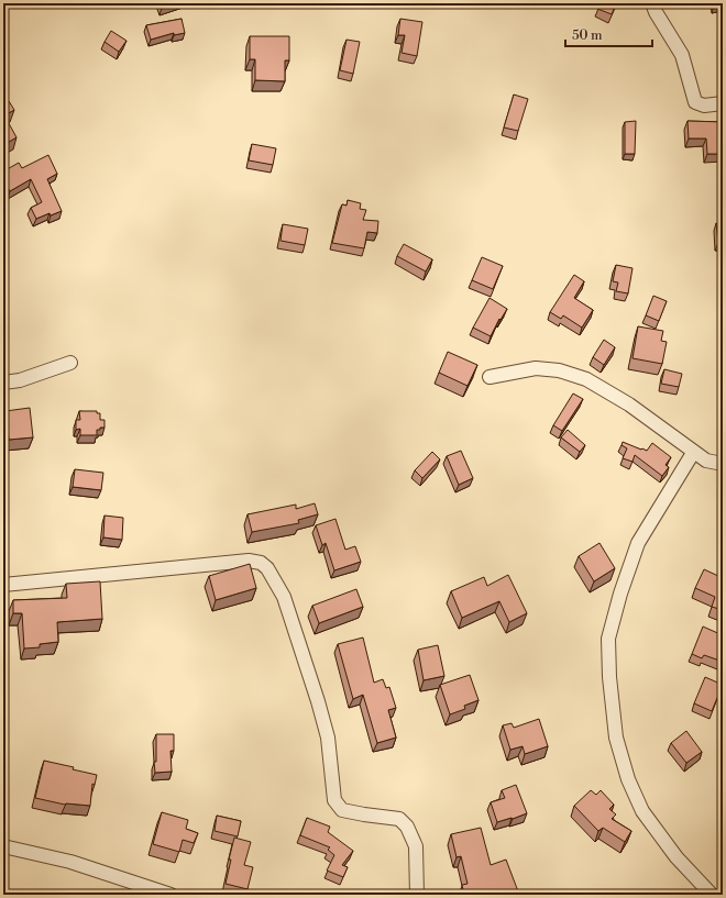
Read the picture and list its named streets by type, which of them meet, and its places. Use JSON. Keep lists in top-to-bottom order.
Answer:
{
  "scale_bar": "50 m"
}
